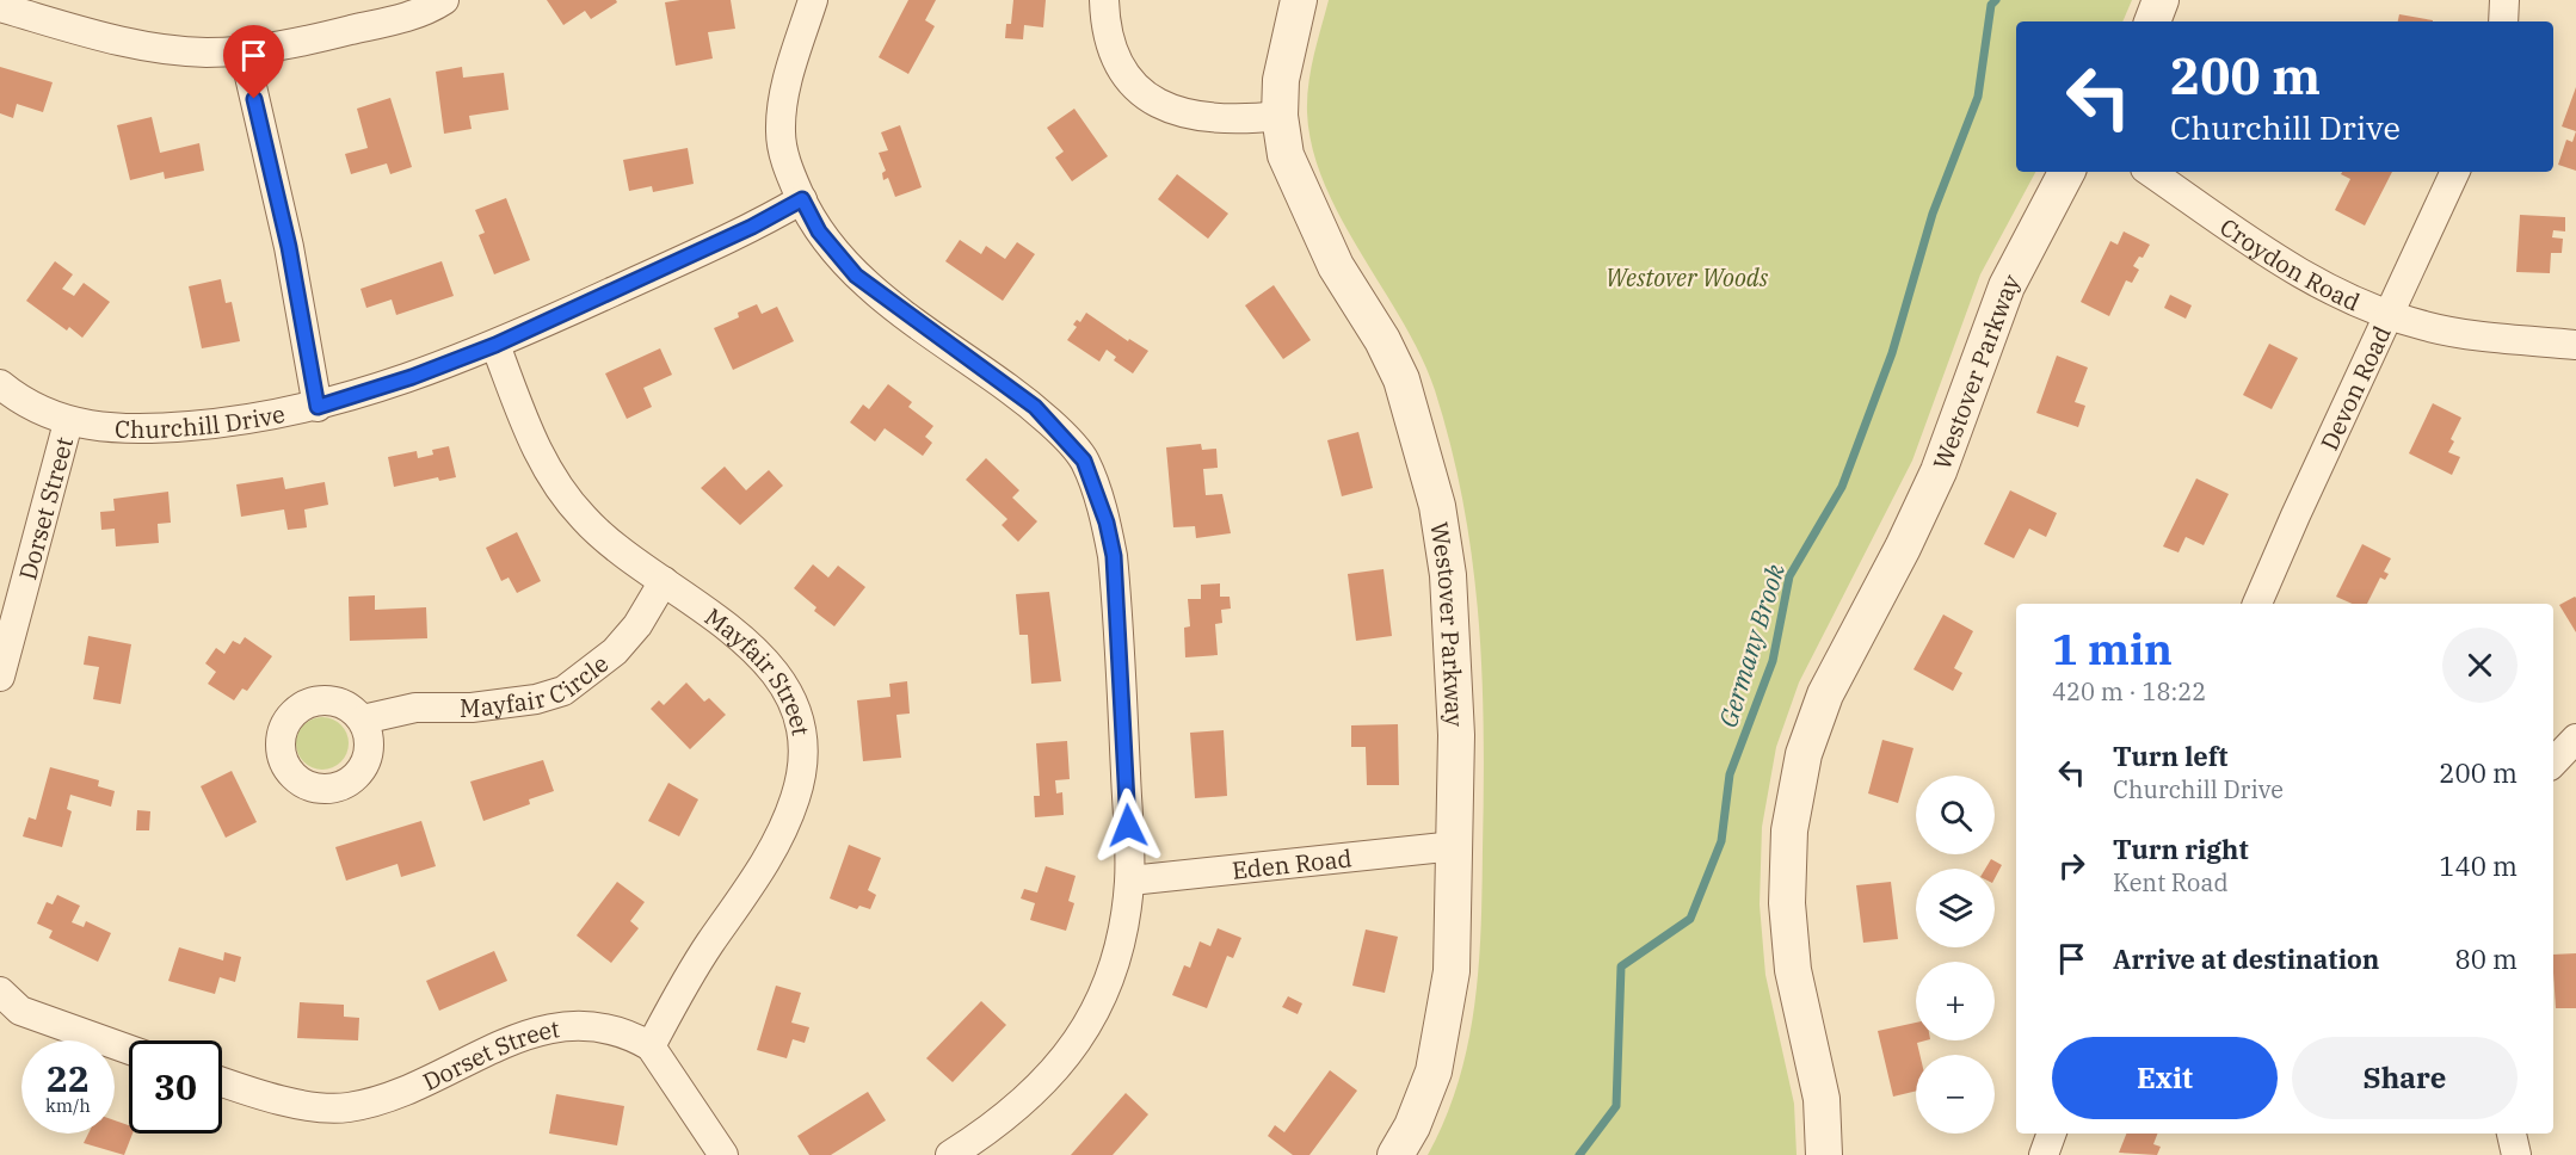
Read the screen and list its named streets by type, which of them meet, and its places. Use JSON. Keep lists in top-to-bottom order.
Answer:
{
  "streets": {
    "street": [
      "Croydon Road",
      "Westover Parkway",
      "Devon Road",
      "Churchill Drive",
      "Dorset Street",
      "Mayfair Street",
      "Mayfair Circle",
      "Eden Road"
    ]
  },
  "crossings": [
    ["Croydon Road", "Devon Road"],
    ["Westover Parkway", "Eden Road"],
    ["Churchill Drive", "Dorset Street"],
    ["Churchill Drive", "Mayfair Street"],
    ["Dorset Street", "Mayfair Street"],
    ["Mayfair Street", "Mayfair Circle"]
  ],
  "water": ["Germany Brook"],
  "parks": ["Westover Woods"],
  "page": {
    "turn": ["200 m", "Churchill Drive"],
    "heading": ["1 min", "420 m · 18:22"],
    "list": [
      {
        "name": "Turn left",
        "note": "Churchill Drive",
        "value": "200 m"
      },
      {
        "name": "Turn right",
        "note": "Kent Road",
        "value": "140 m"
      },
      {
        "name": "Arrive at destination",
        "value": "80 m"
      }
    ],
    "map_buttons": ["+", "−"],
    "buttons": ["Exit", "Share"],
    "speed": "22 km/h",
    "limit": "30"
  }
}
